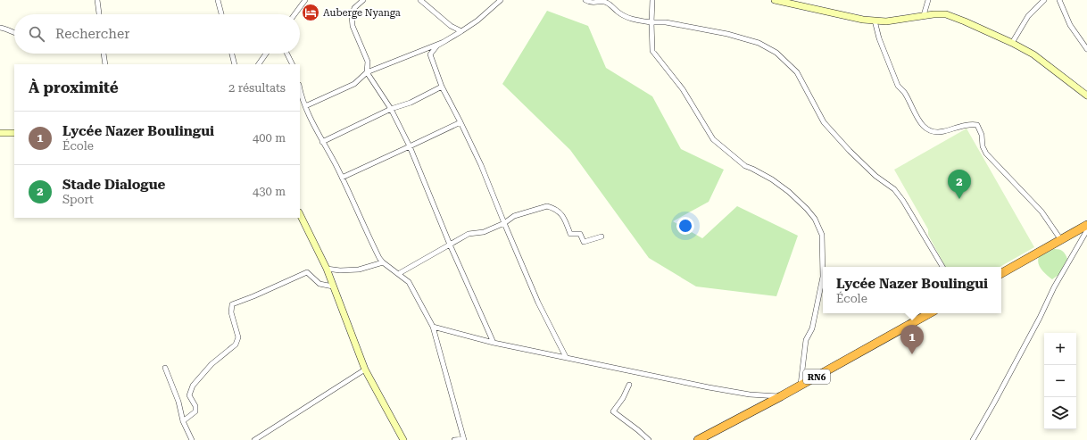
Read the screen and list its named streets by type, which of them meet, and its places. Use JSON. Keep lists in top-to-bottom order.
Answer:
{
  "streets": {
    "highway": ["RN6"]
  },
  "places": {
    "hotel": ["Auberge Nyanga"]
  },
  "page": {
    "search": "Rechercher",
    "heading": ["À proximité", "2 résultats"],
    "list": [
      {
        "mark": "1",
        "name": "Lycée Nazer Boulingui",
        "note": "École",
        "value": "400 m"
      },
      {
        "mark": "2",
        "name": "Stade Dialogue",
        "note": "Sport",
        "value": "430 m"
      }
    ],
    "pins": ["2", "1"],
    "popup": ["Lycée Nazer Boulingui", "École"],
    "map_buttons": ["+", "−"]
  }
}
